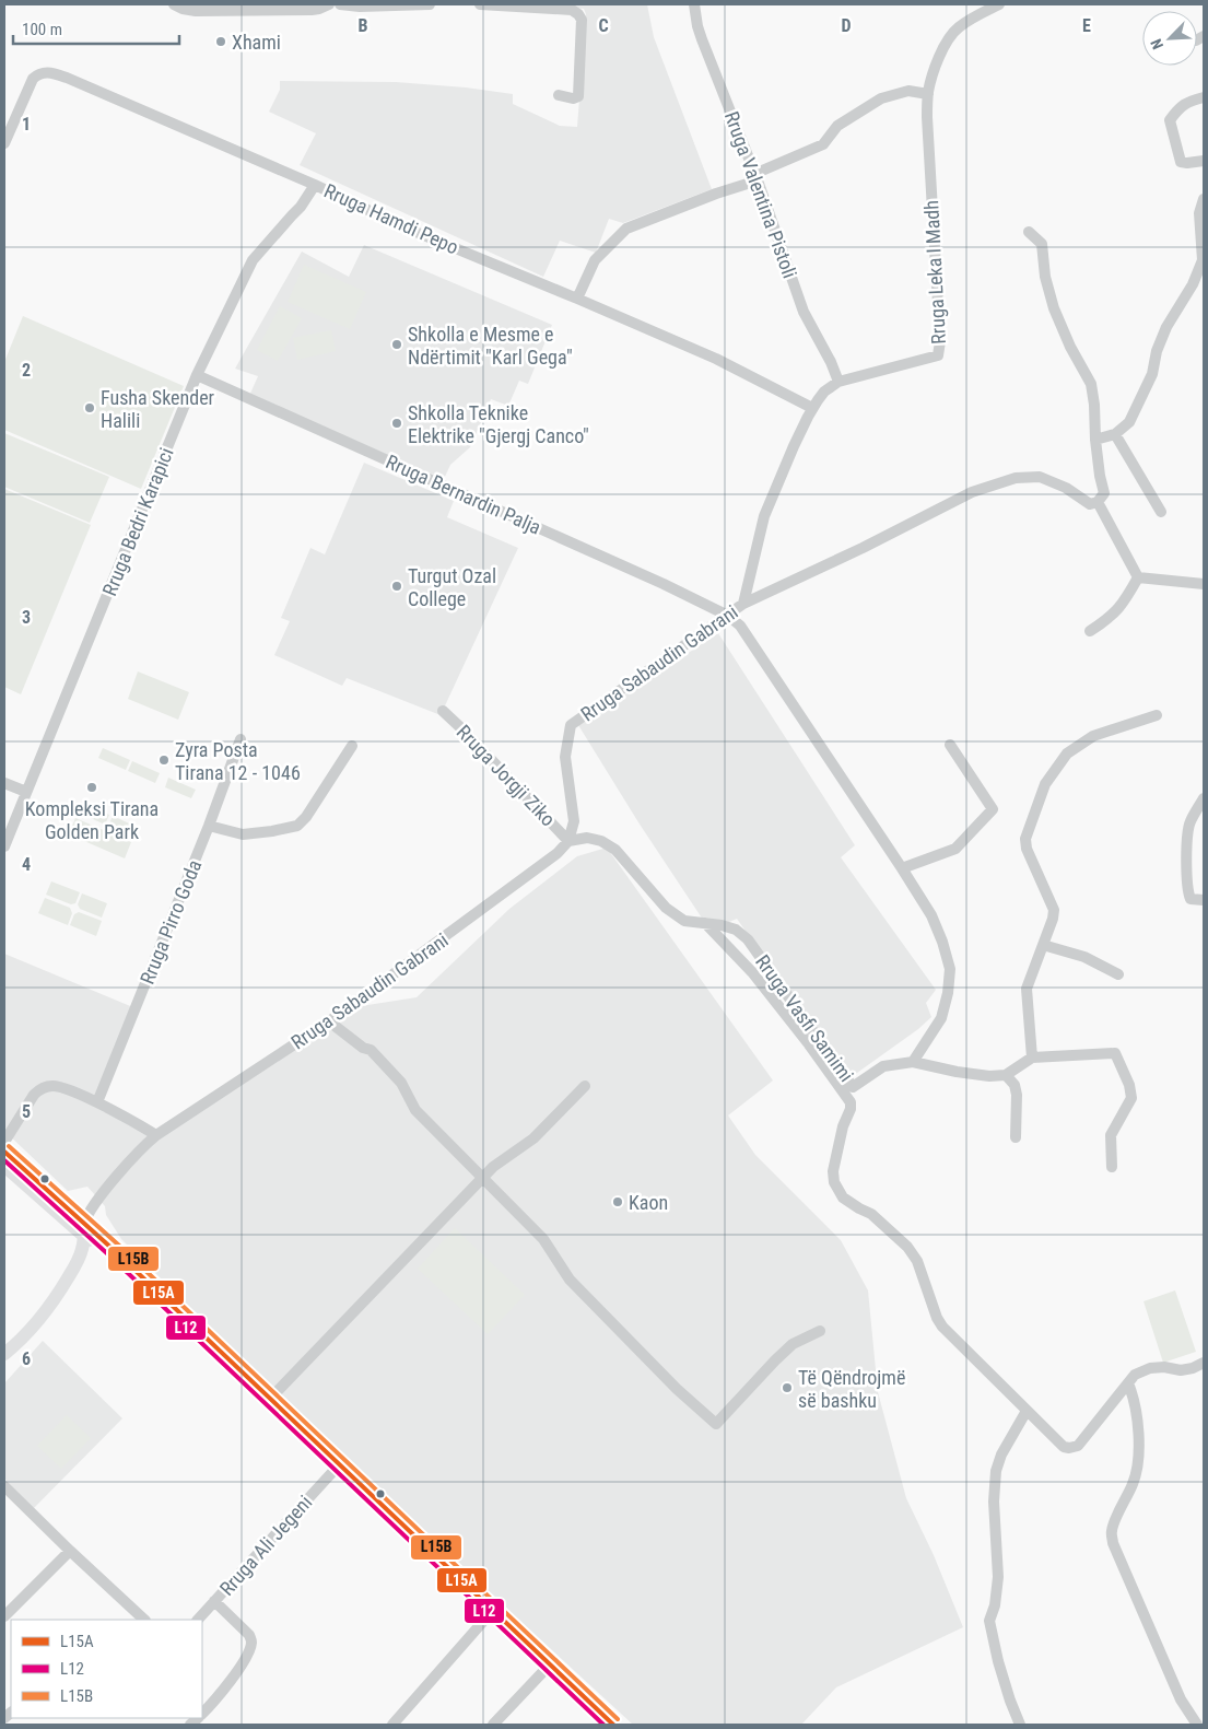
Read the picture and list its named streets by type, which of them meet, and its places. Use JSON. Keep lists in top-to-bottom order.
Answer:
{
  "streets": {
    "street": [
      "Rruga Valentina Pistoli",
      "Rruga Hamdi Pepo",
      "Rruga Leka I Madh",
      "Rruga Bernardin Palja",
      "Rruga Bedri Karapici",
      "Rruga Sabaudin Gabrani",
      "Rruga Jorgji Ziko",
      "Rruga Pirro Goda",
      "Rruga Vasfi Samimi",
      "Rruga Ali Jegeni"
    ]
  },
  "crossings": [
    ["Rruga Valentina Pistoli", "Rruga Leka I Madh"],
    ["Rruga Hamdi Pepo", "Rruga Leka I Madh"],
    ["Rruga Hamdi Pepo", "Rruga Bedri Karapici"],
    ["Rruga Leka I Madh", "Rruga Sabaudin Gabrani"],
    ["Rruga Bernardin Palja", "Rruga Bedri Karapici"],
    ["Rruga Bernardin Palja", "Rruga Sabaudin Gabrani"],
    ["Rruga Sabaudin Gabrani", "Rruga Jorgji Ziko"],
    ["Rruga Sabaudin Gabrani", "Rruga Vasfi Samimi"],
    ["Rruga Jorgji Ziko", "Rruga Vasfi Samimi"]
  ],
  "places": [
    "Xhami",
    "Shkolla e Mesme e Ndërtimit \"Karl Gega\"",
    "Fusha Skender Halili",
    "Shkolla Teknike Elektrike \"Gjergj Canco\"",
    "Turgut Ozal College",
    "Zyra Posta Tirana 12 - 1046",
    "Kompleksi Tirana Golden Park",
    "Kaon",
    "Të Qëndrojmë së bashku"
  ],
  "lines": ["transit line L15B", "transit line L15A", "transit line L12"],
  "legend": ["L15A", "L12", "L15B"],
  "scale_bar": "100 m",
  "north": "bottom left",
  "grid": {
    "columns": [
      "B",
      "C",
      "D",
      "E"
    ],
    "rows": [
      "1",
      "2",
      "3",
      "4",
      "5",
      "6"
    ]
  }
}
